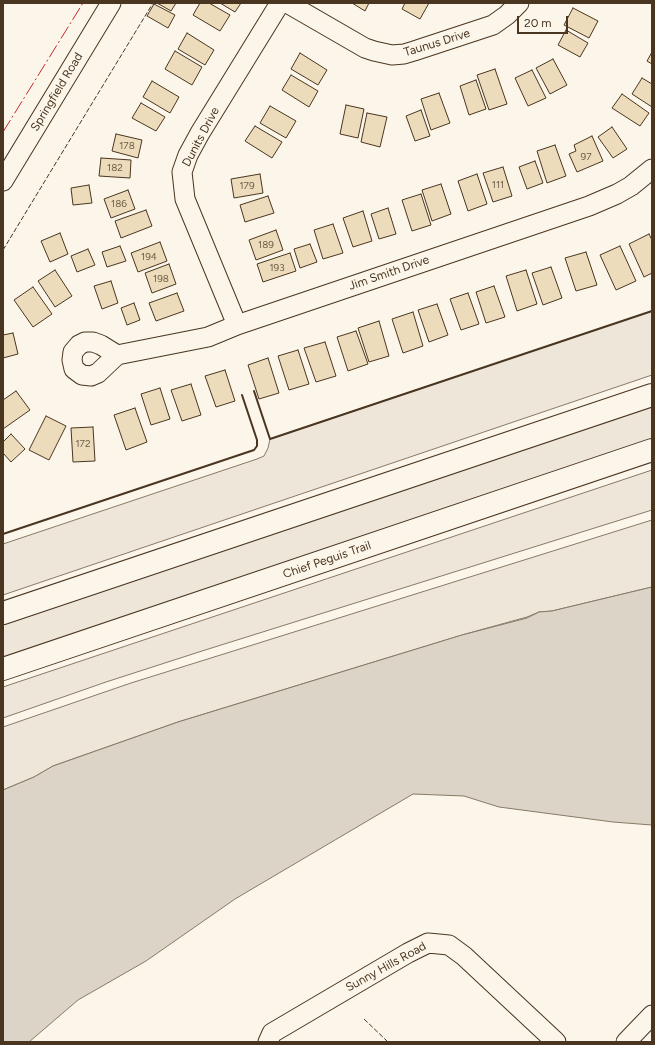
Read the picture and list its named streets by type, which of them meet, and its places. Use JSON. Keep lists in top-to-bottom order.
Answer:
{
  "streets": {
    "main road": ["Chief Peguis Trail"],
    "street": [
      "Taunus Drive",
      "Springfield Road",
      "Dunits Drive",
      "Jim Smith Drive",
      "Sunny Hills Road"
    ]
  },
  "crossings": [
    ["Dunits Drive", "Jim Smith Drive"]
  ],
  "house_numbers": [
    "178",
    "97",
    "182",
    "111",
    "179",
    "186",
    "189",
    "194",
    "193",
    "198",
    "172"
  ],
  "scale_bar": "20 m"
}
